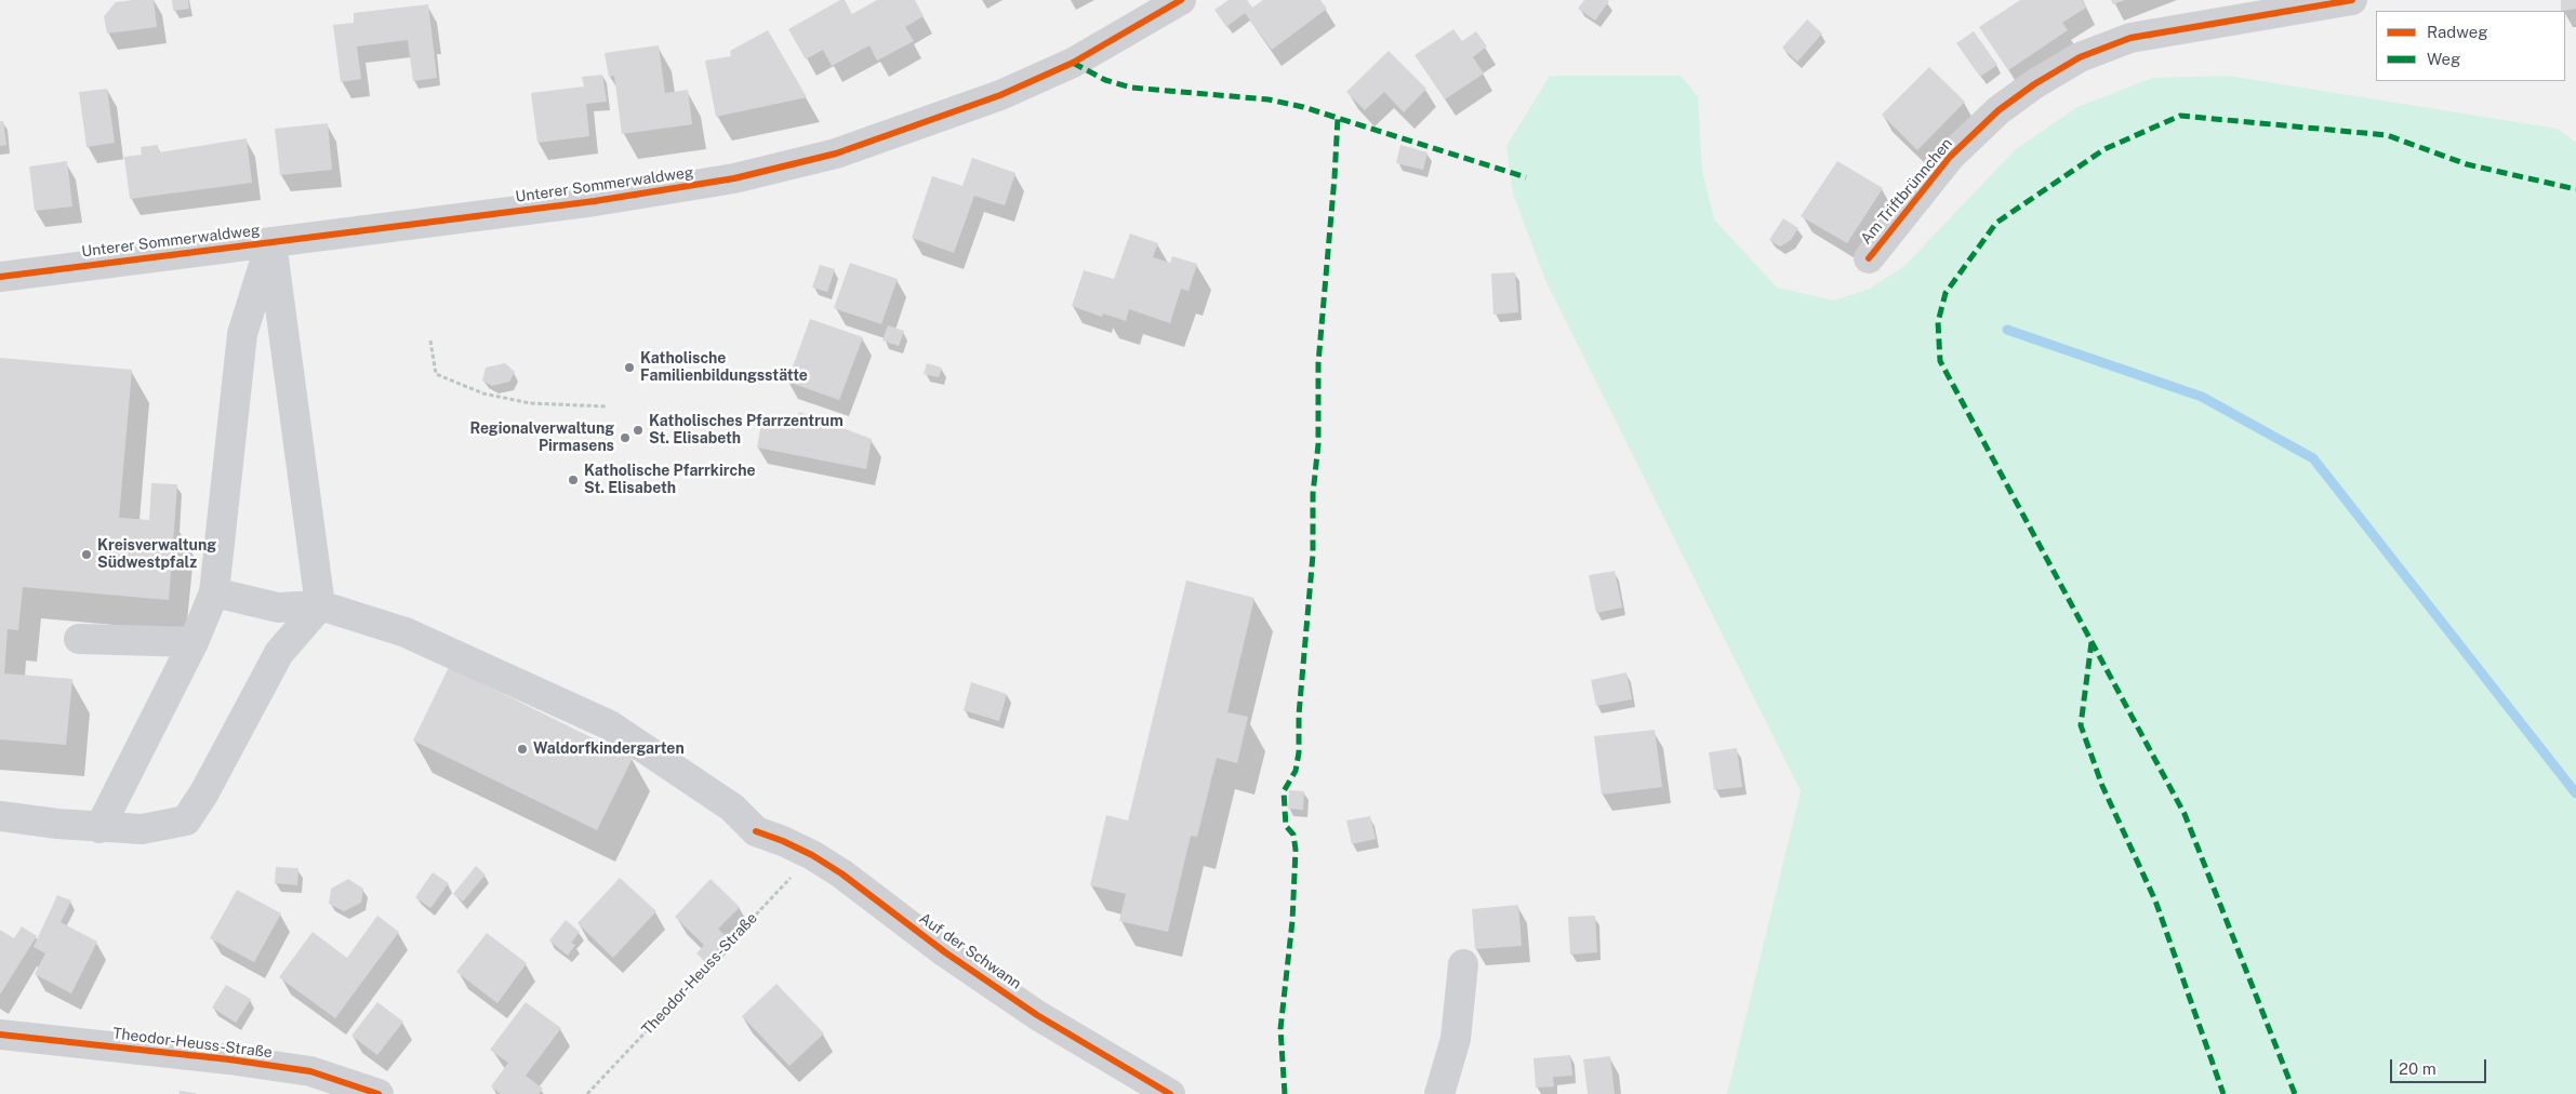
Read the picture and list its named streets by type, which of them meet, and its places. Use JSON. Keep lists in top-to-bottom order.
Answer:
{
  "streets": {
    "street": [
      "Unterer Sommerwaldweg",
      "Am Triftbrünnchen",
      "Auf der Schwann",
      "Theodor-Heuss-Straße"
    ]
  },
  "crossings": [
    ["Auf der Schwann", "Theodor-Heuss-Straße"]
  ],
  "places": [
    "Katholische Familienbildungsstätte",
    "Katholisches Pfarrzentrum St. Elisabeth",
    "Regionalverwaltung Pirmasens",
    "Katholische Pfarrkirche St. Elisabeth",
    "Kreisverwaltung Südwestpfalz",
    "Waldorfkindergarten"
  ],
  "legend": ["Radweg", "Weg"],
  "scale_bar": "20 m"
}
